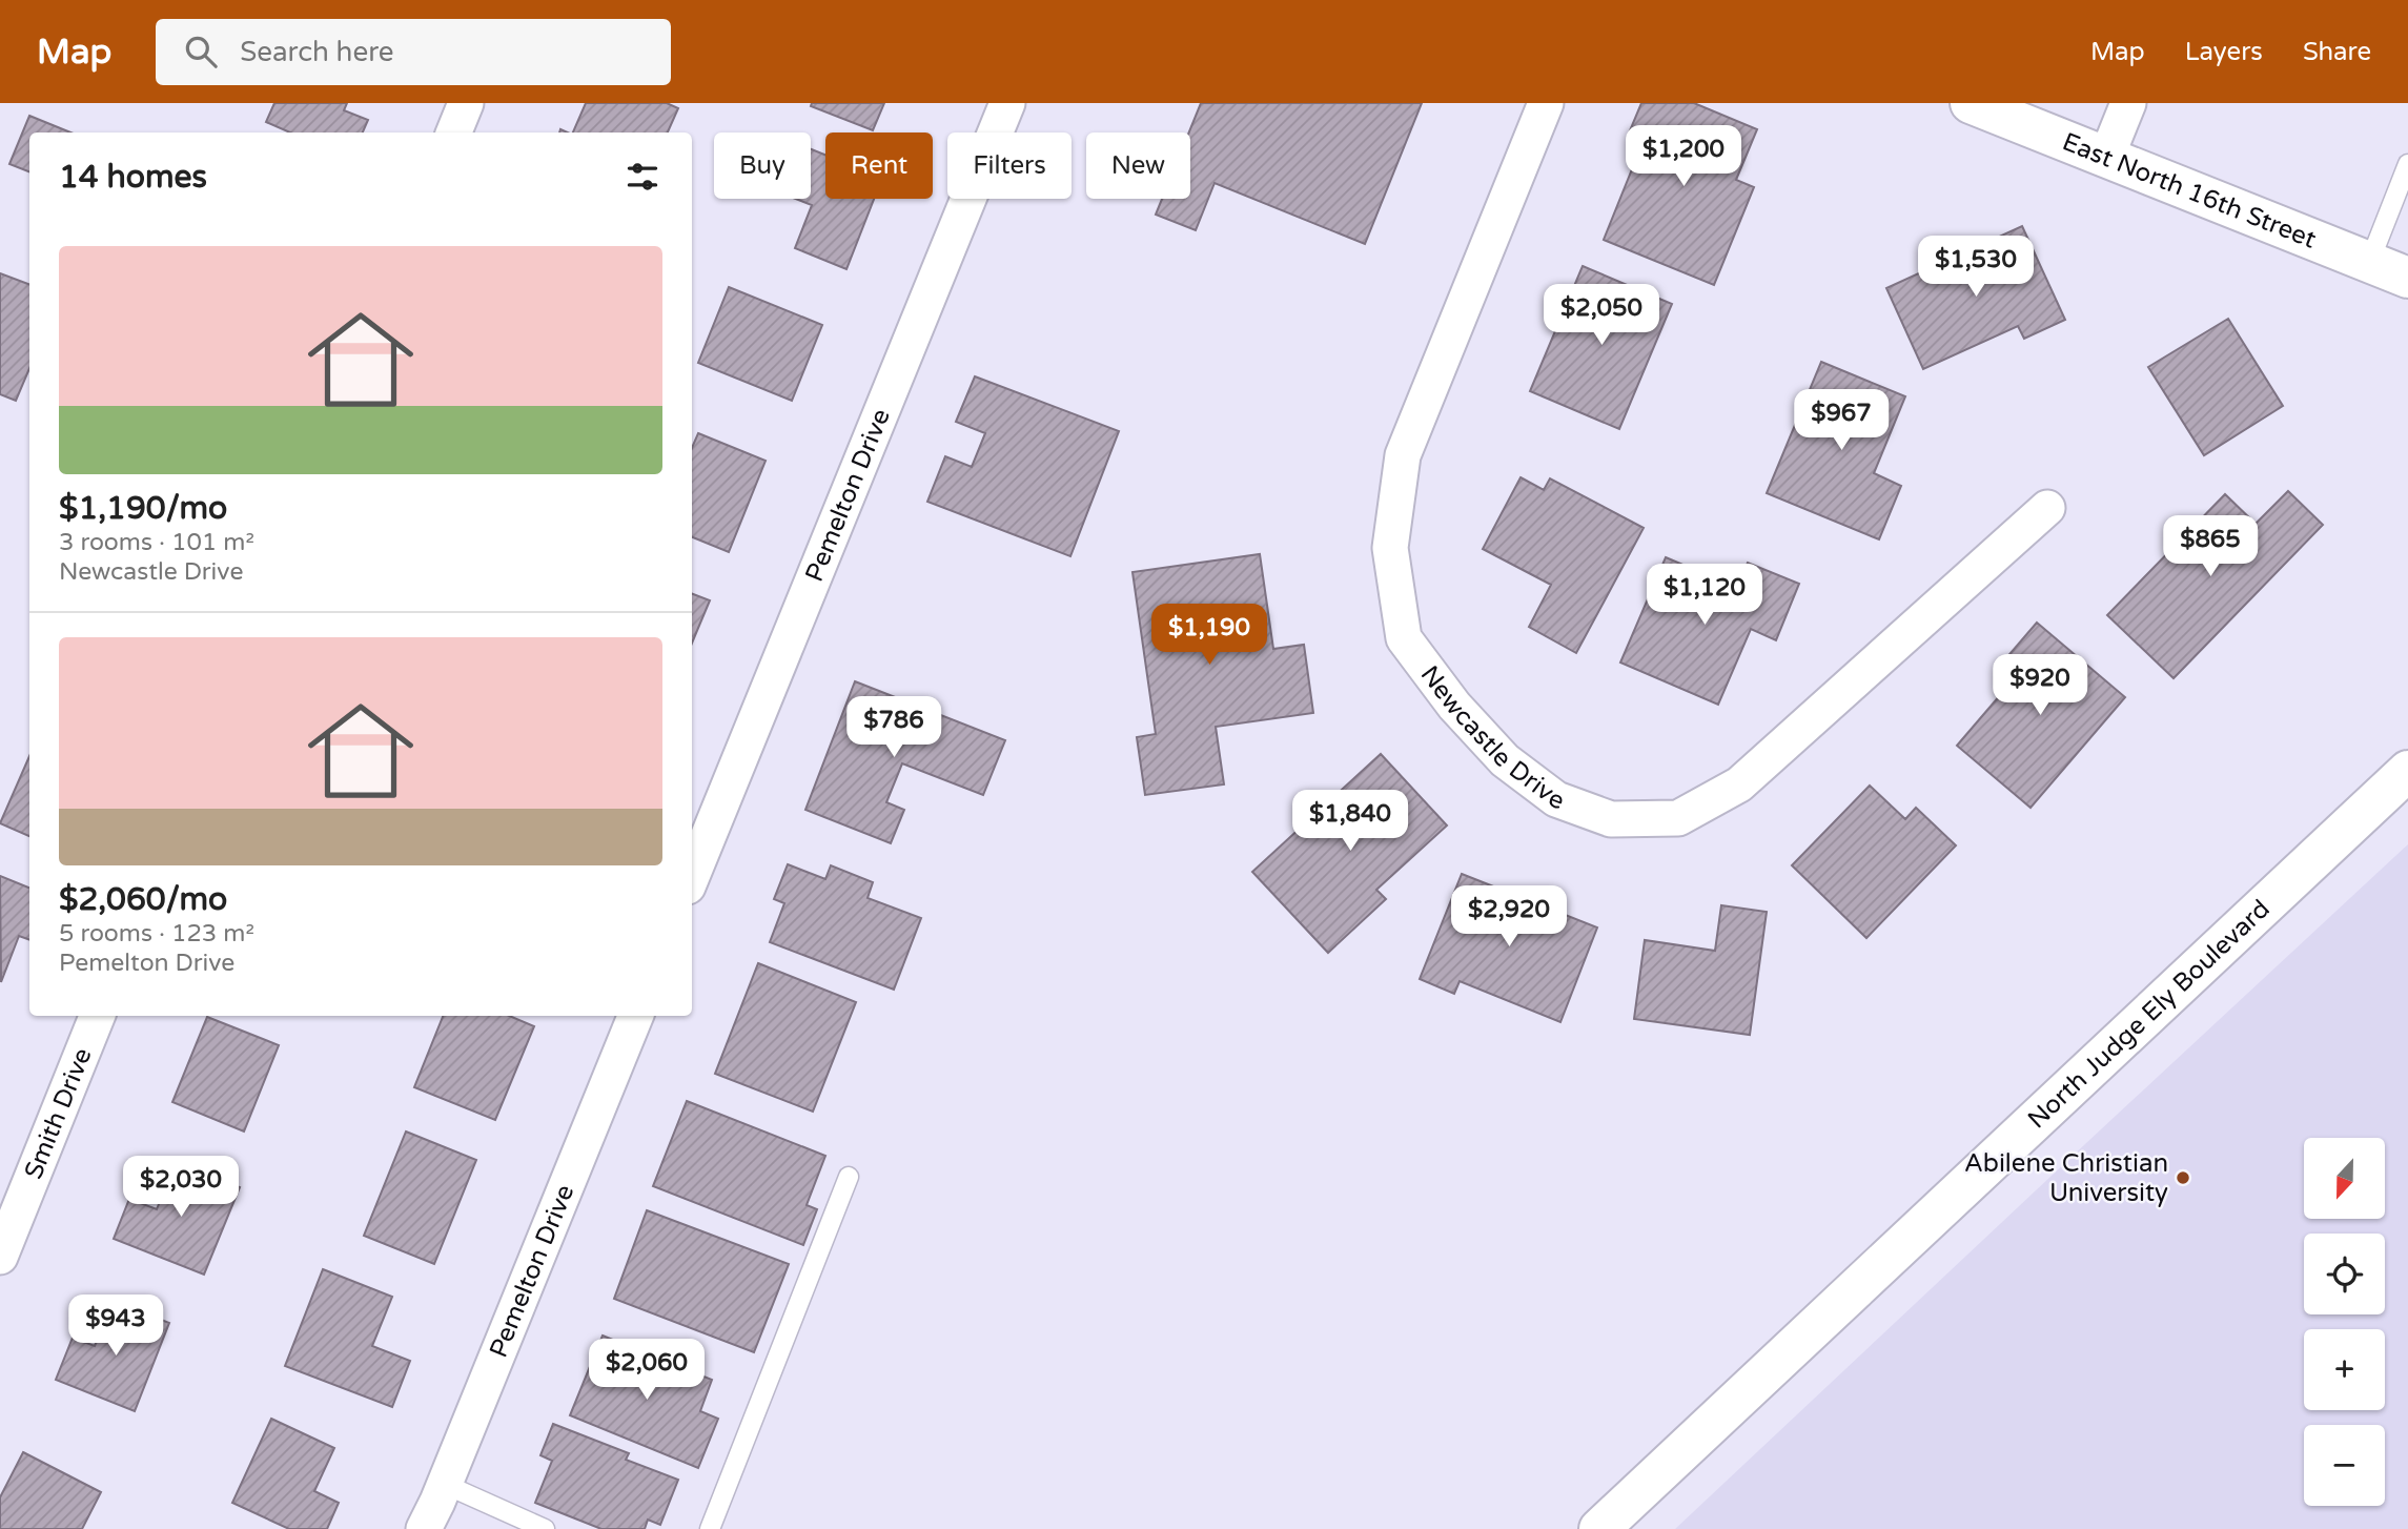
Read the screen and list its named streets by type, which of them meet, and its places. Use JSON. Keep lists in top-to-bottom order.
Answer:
{
  "streets": {
    "main road": ["East North 16th Street", "North Judge Ely Boulevard"],
    "street": ["Pemelton Drive", "Newcastle Drive", "Smith Drive"]
  },
  "places": ["Abilene Christian University"],
  "north": "bottom",
  "page": {
    "header": "Map",
    "search": "Search here",
    "nav": ["Map", "Layers", "Share"],
    "price": [
      "$1,200",
      "$1,530",
      "$2,050",
      "$967",
      "$865",
      "$1,120",
      "$1,190",
      "$920",
      "$786",
      "$1,840",
      "$2,920",
      "$2,030",
      "$943",
      "$2,060"
    ],
    "chip": [
      "Buy",
      "Rent",
      "Filters",
      "New"
    ],
    "heading": "14 homes",
    "list": [
      {
        "name": "$1,190/mo",
        "note": "3 rooms · 101 m² · Newcastle Drive"
      },
      {
        "name": "$2,060/mo",
        "note": "5 rooms · 123 m² · Pemelton Drive"
      }
    ],
    "map_buttons": ["+", "−"]
  }
}
